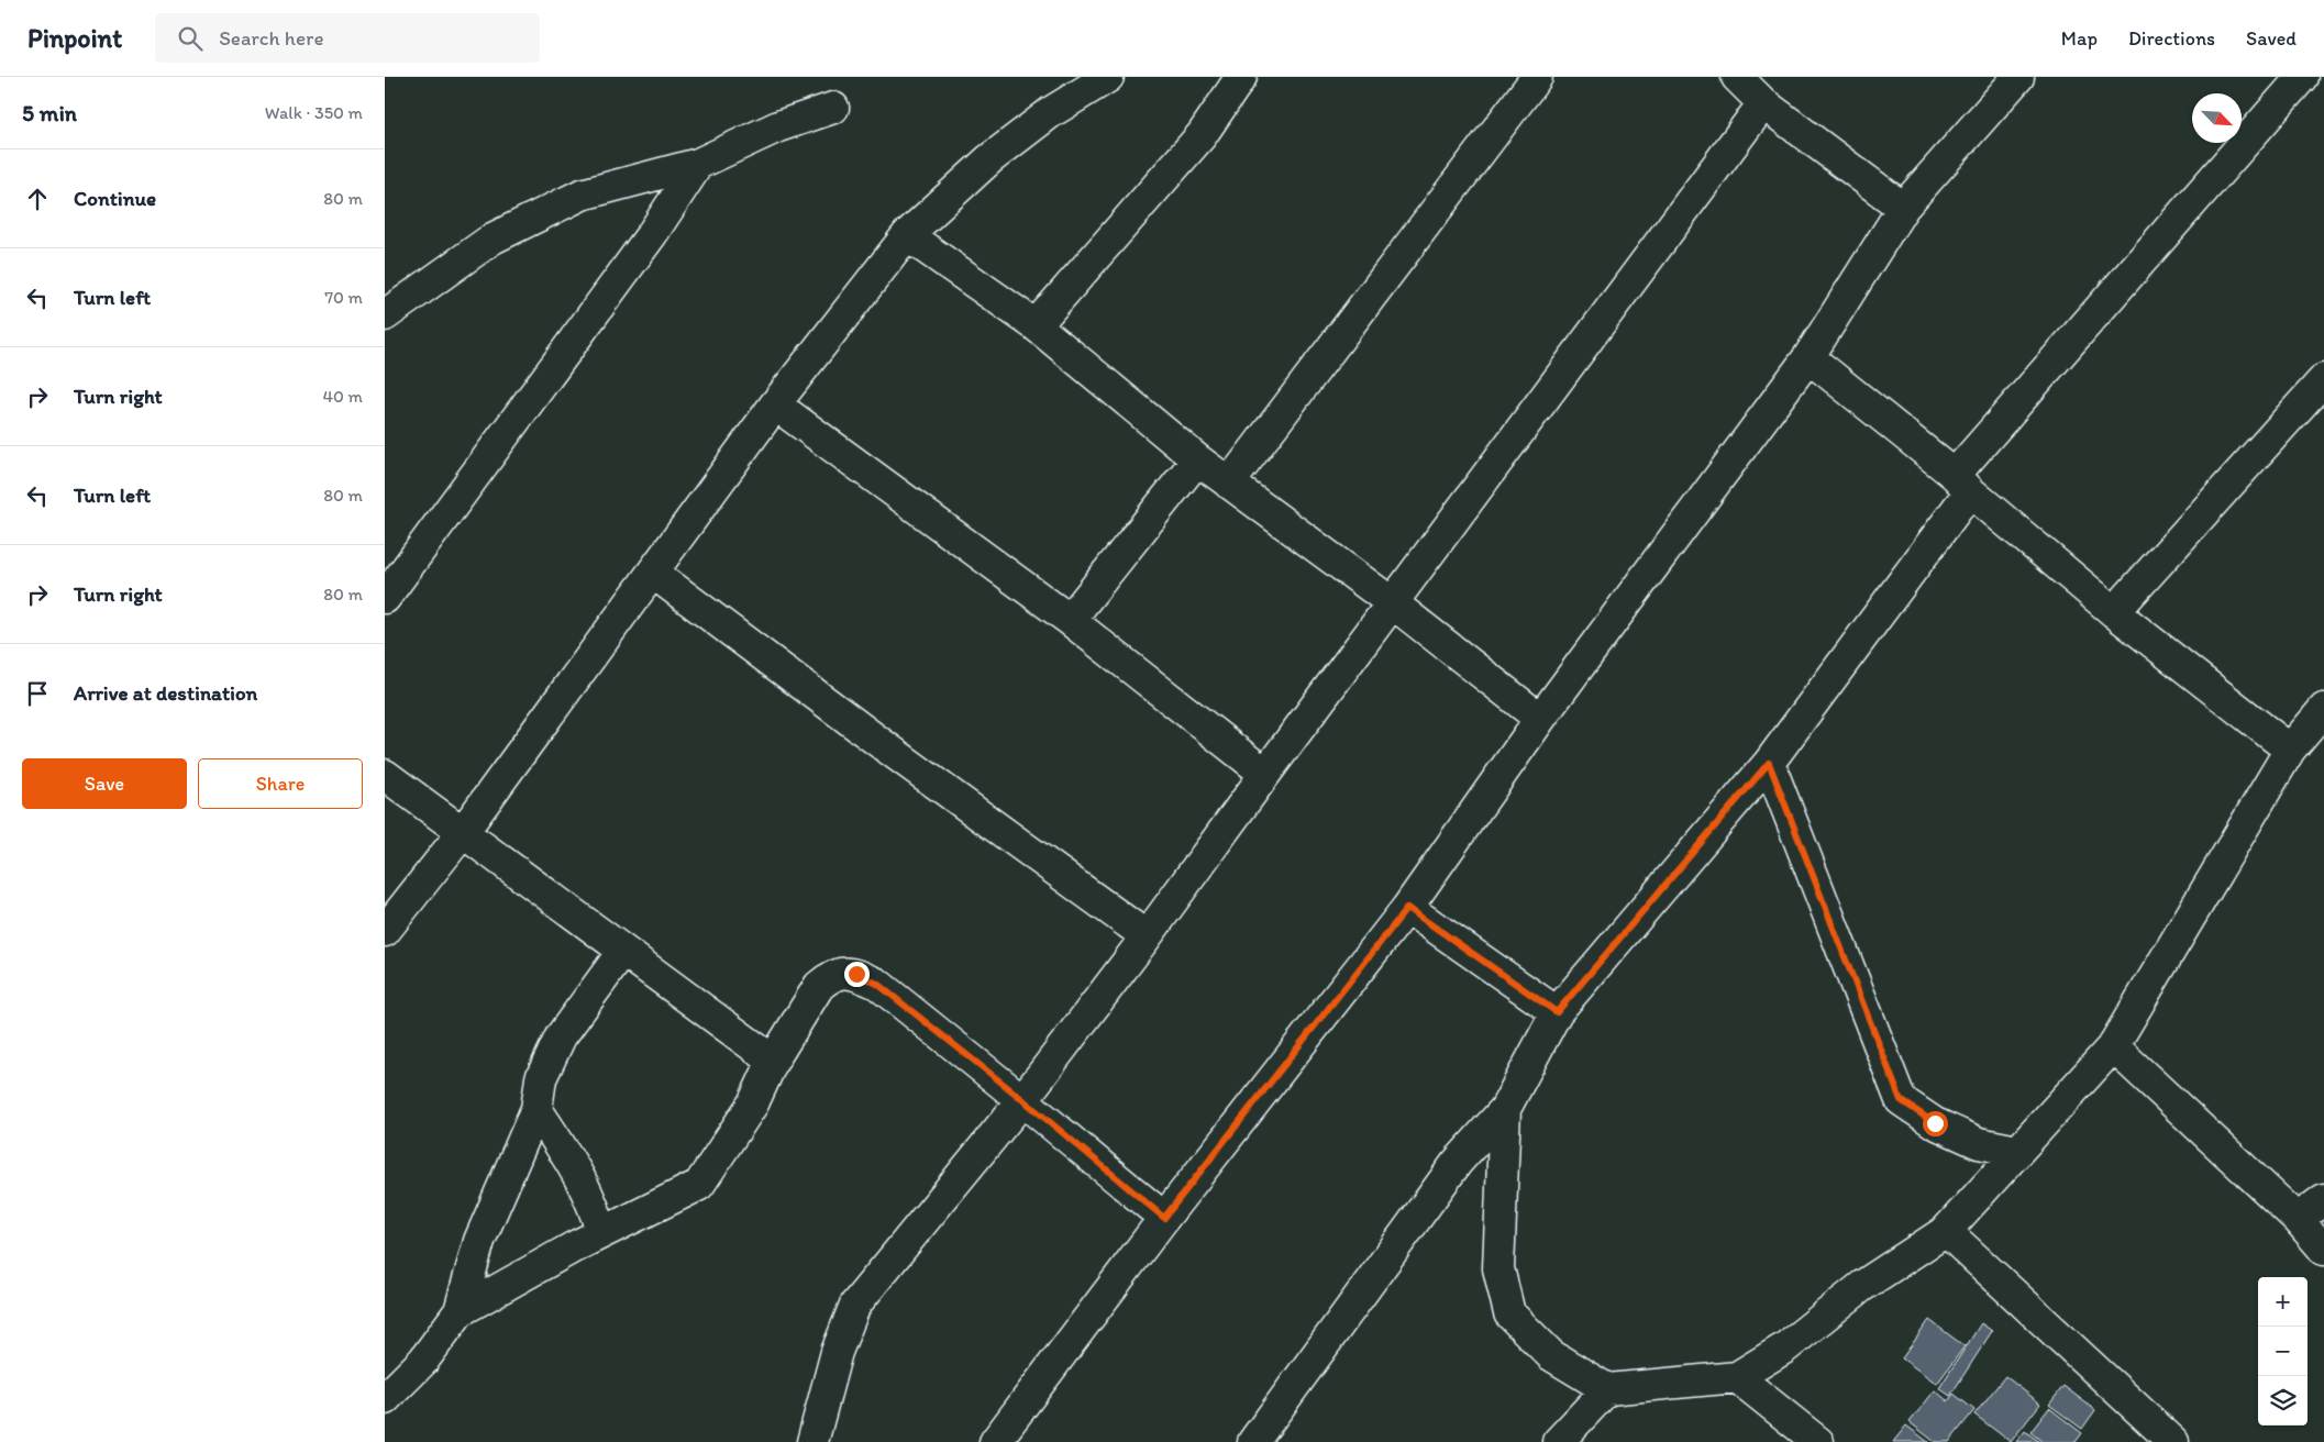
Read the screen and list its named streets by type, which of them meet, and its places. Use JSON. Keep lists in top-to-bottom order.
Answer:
{
  "north": "bottom right",
  "page": {
    "header": "Pinpoint",
    "search": "Search here",
    "nav": ["Map", "Directions", "Saved"],
    "heading": ["5 min", "Walk · 350 m"],
    "list": [
      ["Continue", "80 m"],
      ["Turn left", "70 m"],
      ["Turn right", "40 m"],
      ["Turn left", "80 m"],
      ["Turn right", "80 m"],
      "Arrive at destination"
    ],
    "buttons": ["Save", "Share"],
    "map_buttons": ["+", "−"]
  }
}
